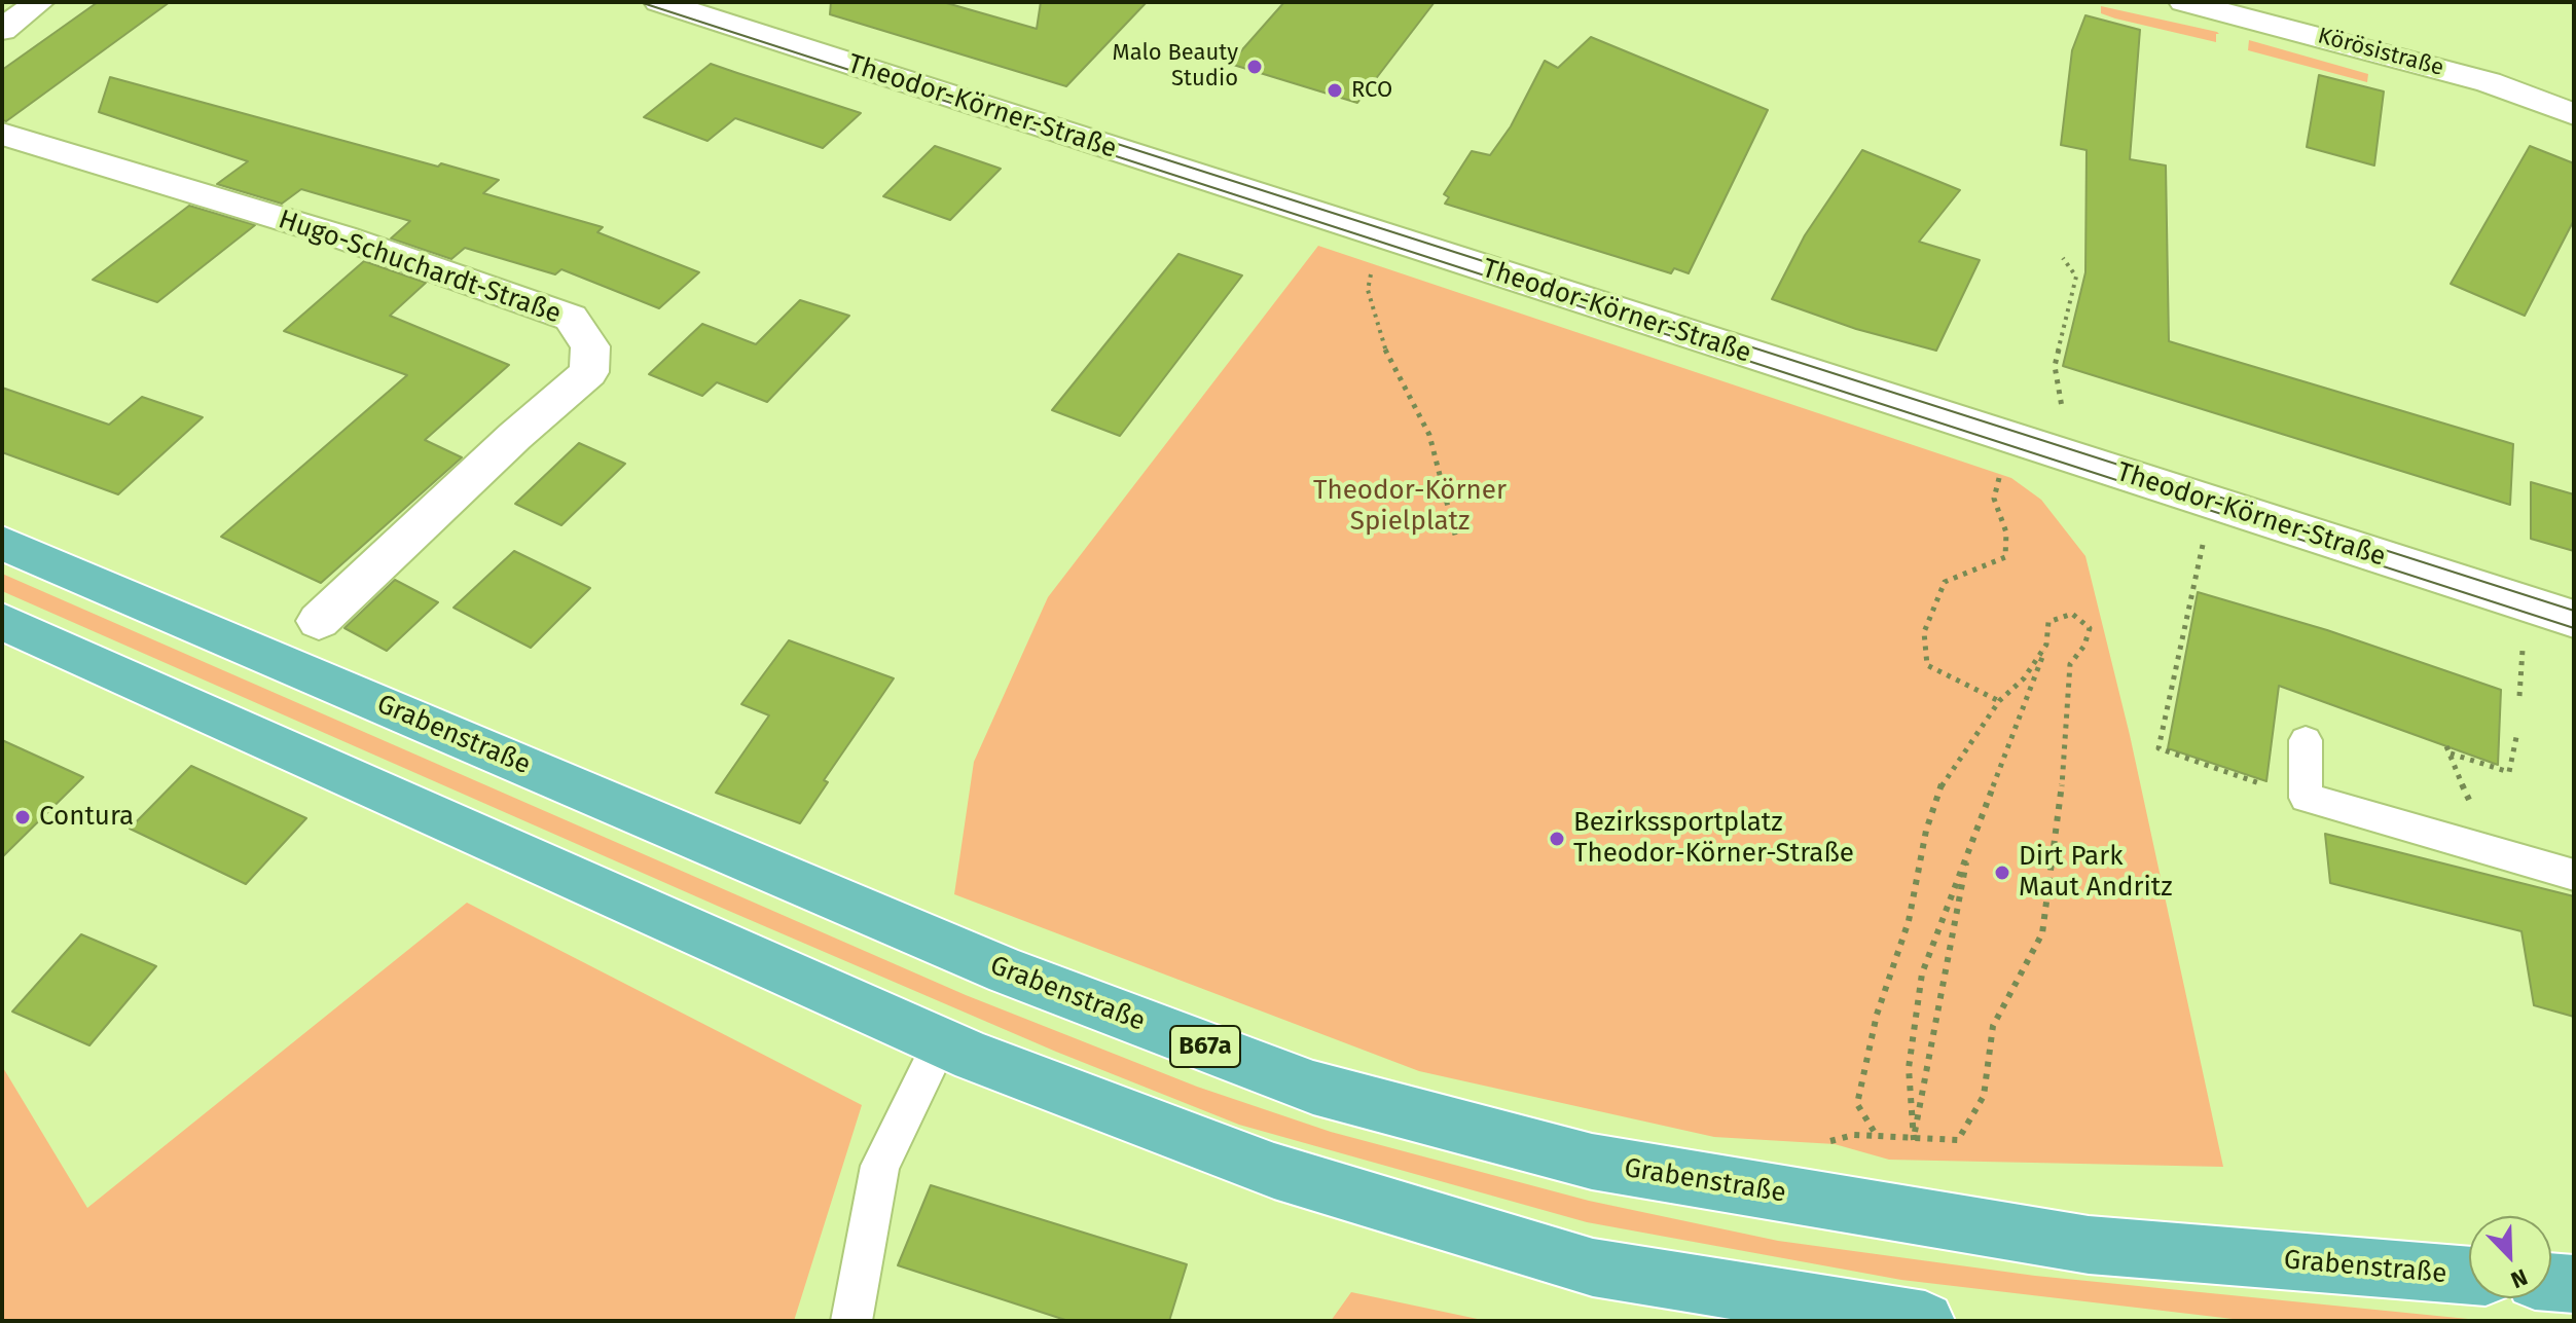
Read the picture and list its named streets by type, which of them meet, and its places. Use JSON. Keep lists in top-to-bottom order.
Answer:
{
  "streets": {
    "main road": [
      "Körösistraße",
      "Theodor-Körner-Straße",
      "Hugo-Schuchardt-Straße",
      "Grabenstraße",
      "B67a"
    ]
  },
  "parks": ["Theodor-Körner Spielplatz"],
  "places": [
    "Malo Beauty Studio",
    "RCO",
    "Contura",
    "Bezirkssportplatz Theodor-Körner-Straße",
    "Dirt Park Maut Andritz"
  ],
  "north": "bottom right"
}
